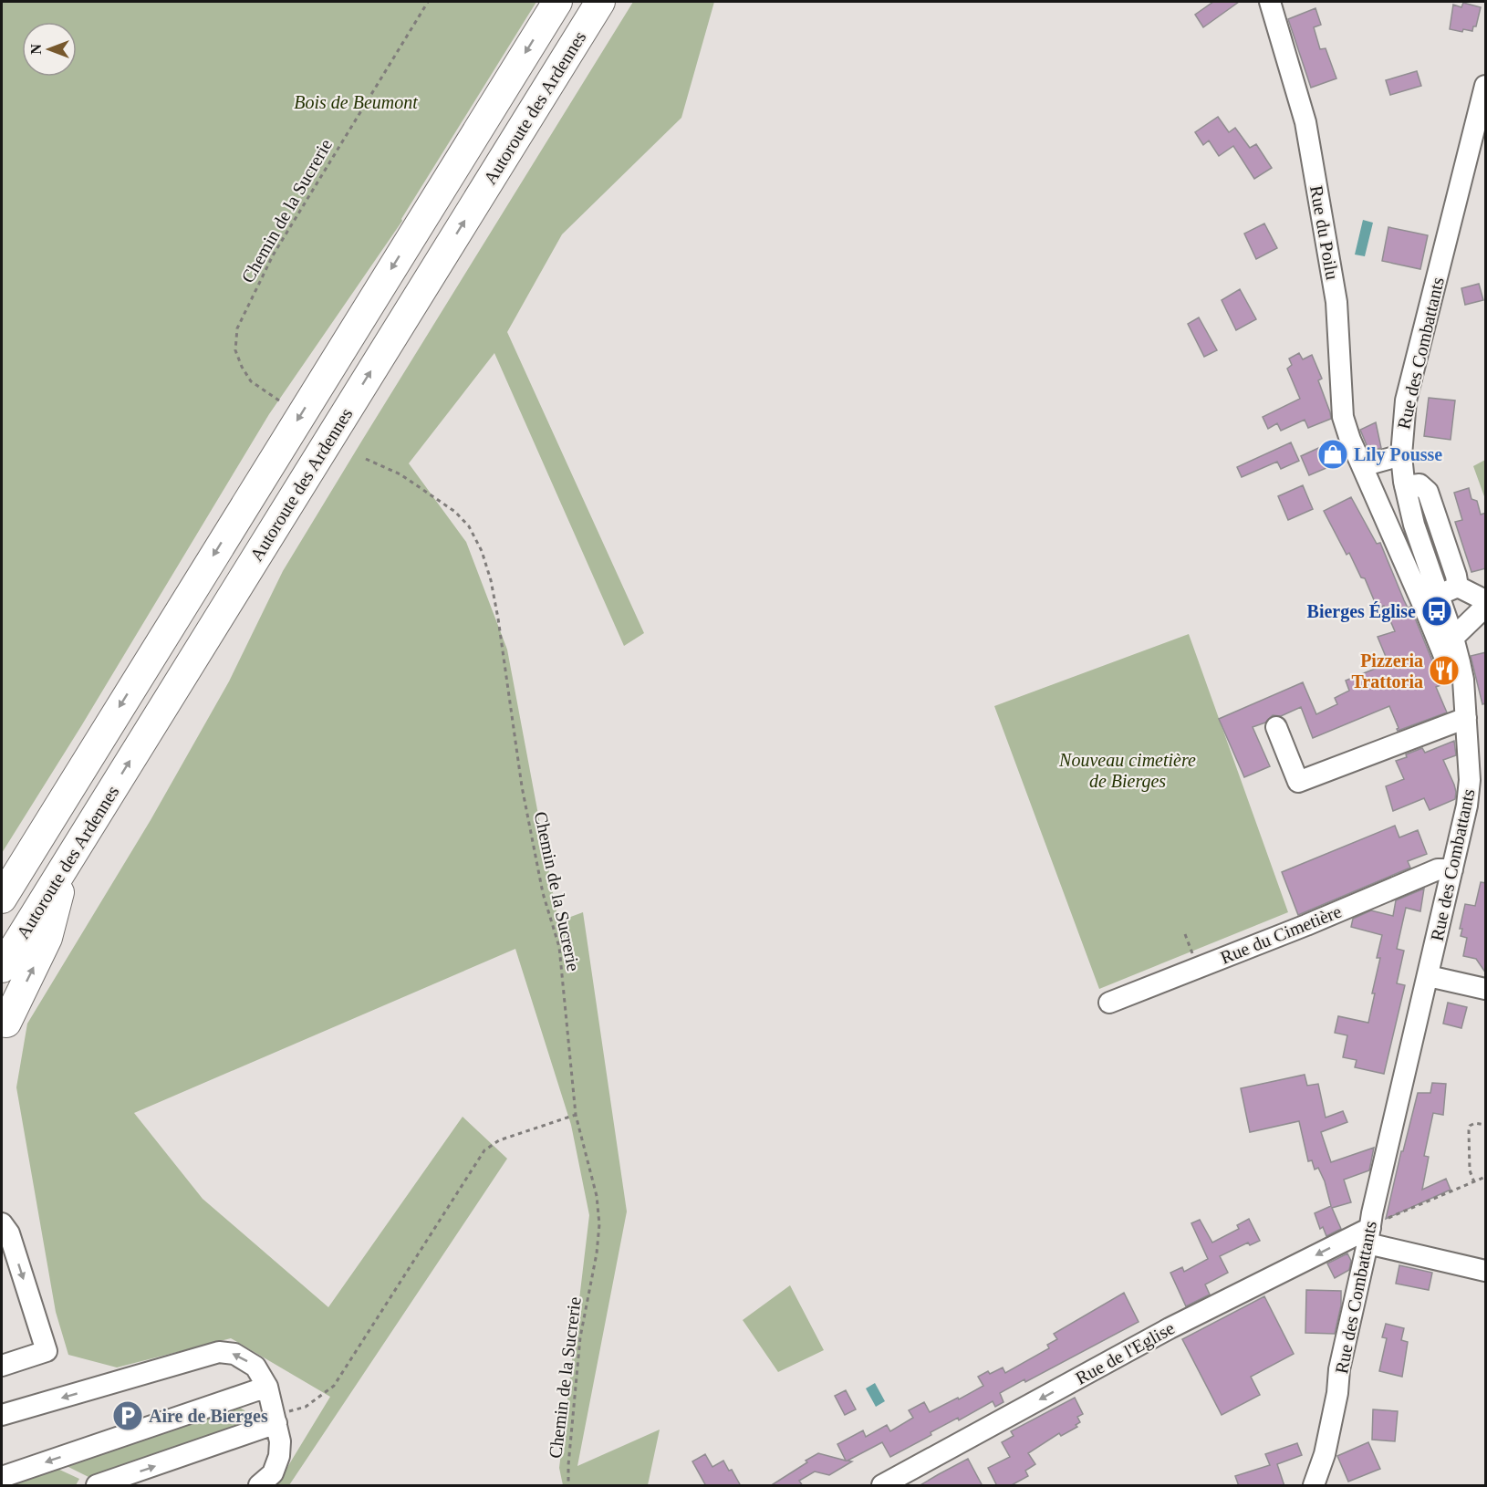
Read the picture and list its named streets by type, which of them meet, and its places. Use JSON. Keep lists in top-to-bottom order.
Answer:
{
  "streets": {
    "highway": ["Autoroute des Ardennes"],
    "street": [
      "Rue du Poilu",
      "Rue des Combattants",
      "Rue du Cimetière",
      "Rue de l'Eglise"
    ],
    "path": ["Chemin de la Sucrerie"]
  },
  "crossings": [
    ["Rue du Poilu", "Rue des Combattants"],
    ["Rue des Combattants", "Rue du Cimetière"],
    ["Rue des Combattants", "Rue de l'Eglise"]
  ],
  "one_way": ["Rue de l'Eglise"],
  "parks": ["Bois de Beumont", "Nouveau cimetière de Bierges"],
  "places": {
    "shop": ["Lily Pousse"],
    "bus stop": ["Bierges Église"],
    "restaurant": ["Pizzeria Trattoria"],
    "parking": ["Aire de Bierges"]
  },
  "north": "left"
}
